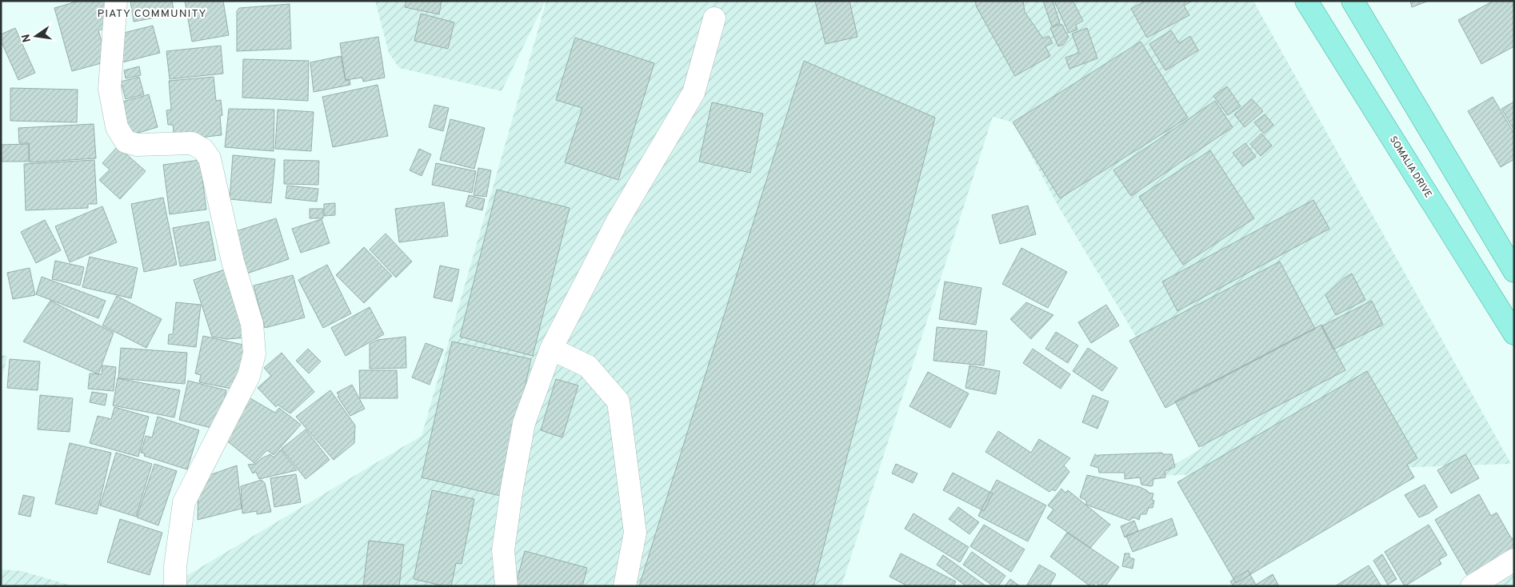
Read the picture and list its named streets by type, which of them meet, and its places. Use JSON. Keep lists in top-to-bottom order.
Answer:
{
  "streets": {
    "main road": ["SOMALIA DRIVE"]
  },
  "districts": ["PIATY COMMUNITY"],
  "north": "left"
}
